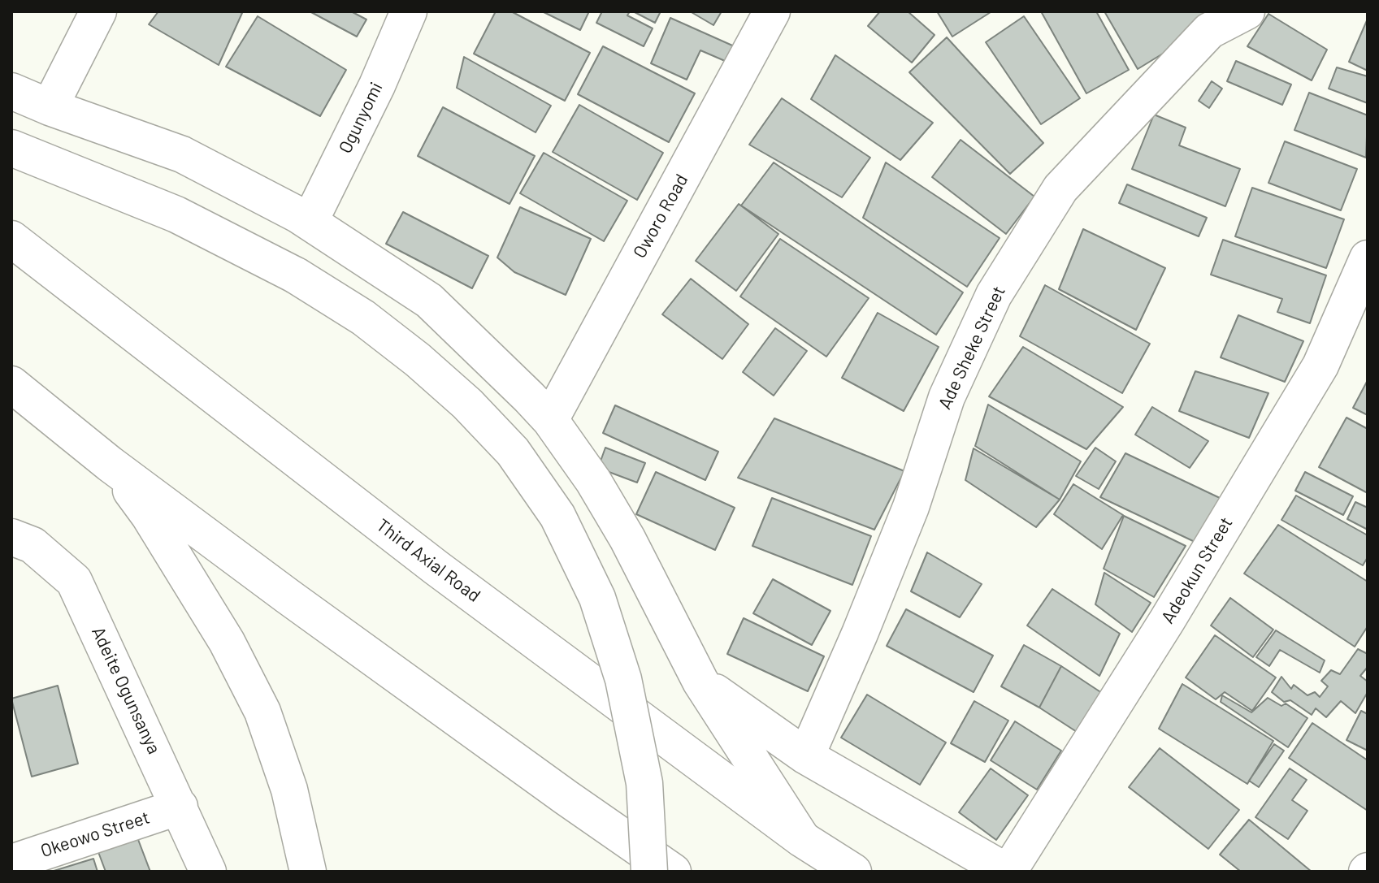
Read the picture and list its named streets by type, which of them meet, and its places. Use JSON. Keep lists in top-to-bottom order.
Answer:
{
  "streets": {
    "main road": [
      "Ogunyomi",
      "Oworo Road",
      "Ade Sheke Street",
      "Third Axial Road",
      "Adeokun Street",
      "Adeite Ogunsanya",
      "Okeowo Street"
    ]
  },
  "crossings": [
    ["Adeite Ogunsanya", "Okeowo Street"]
  ]
}
